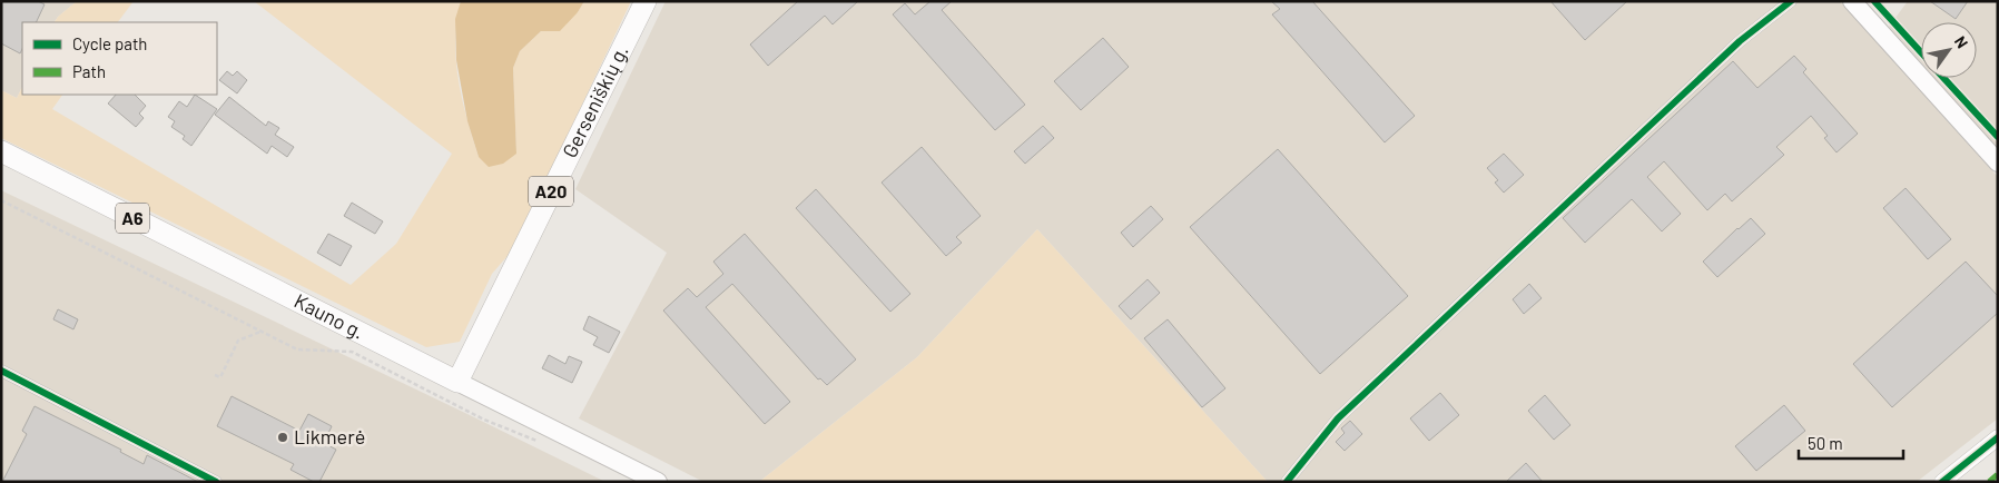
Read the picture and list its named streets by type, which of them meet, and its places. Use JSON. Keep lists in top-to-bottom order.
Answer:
{
  "streets": {
    "highway": [
      "Gerseniškių g.",
      "A20",
      "A6",
      "Kauno g."
    ]
  },
  "crossings": [
    ["Gerseniškių g.", "Kauno g."]
  ],
  "places": ["Likmerė"],
  "legend": ["Cycle path", "Path"],
  "scale_bar": "50 m",
  "north": "top right"
}
